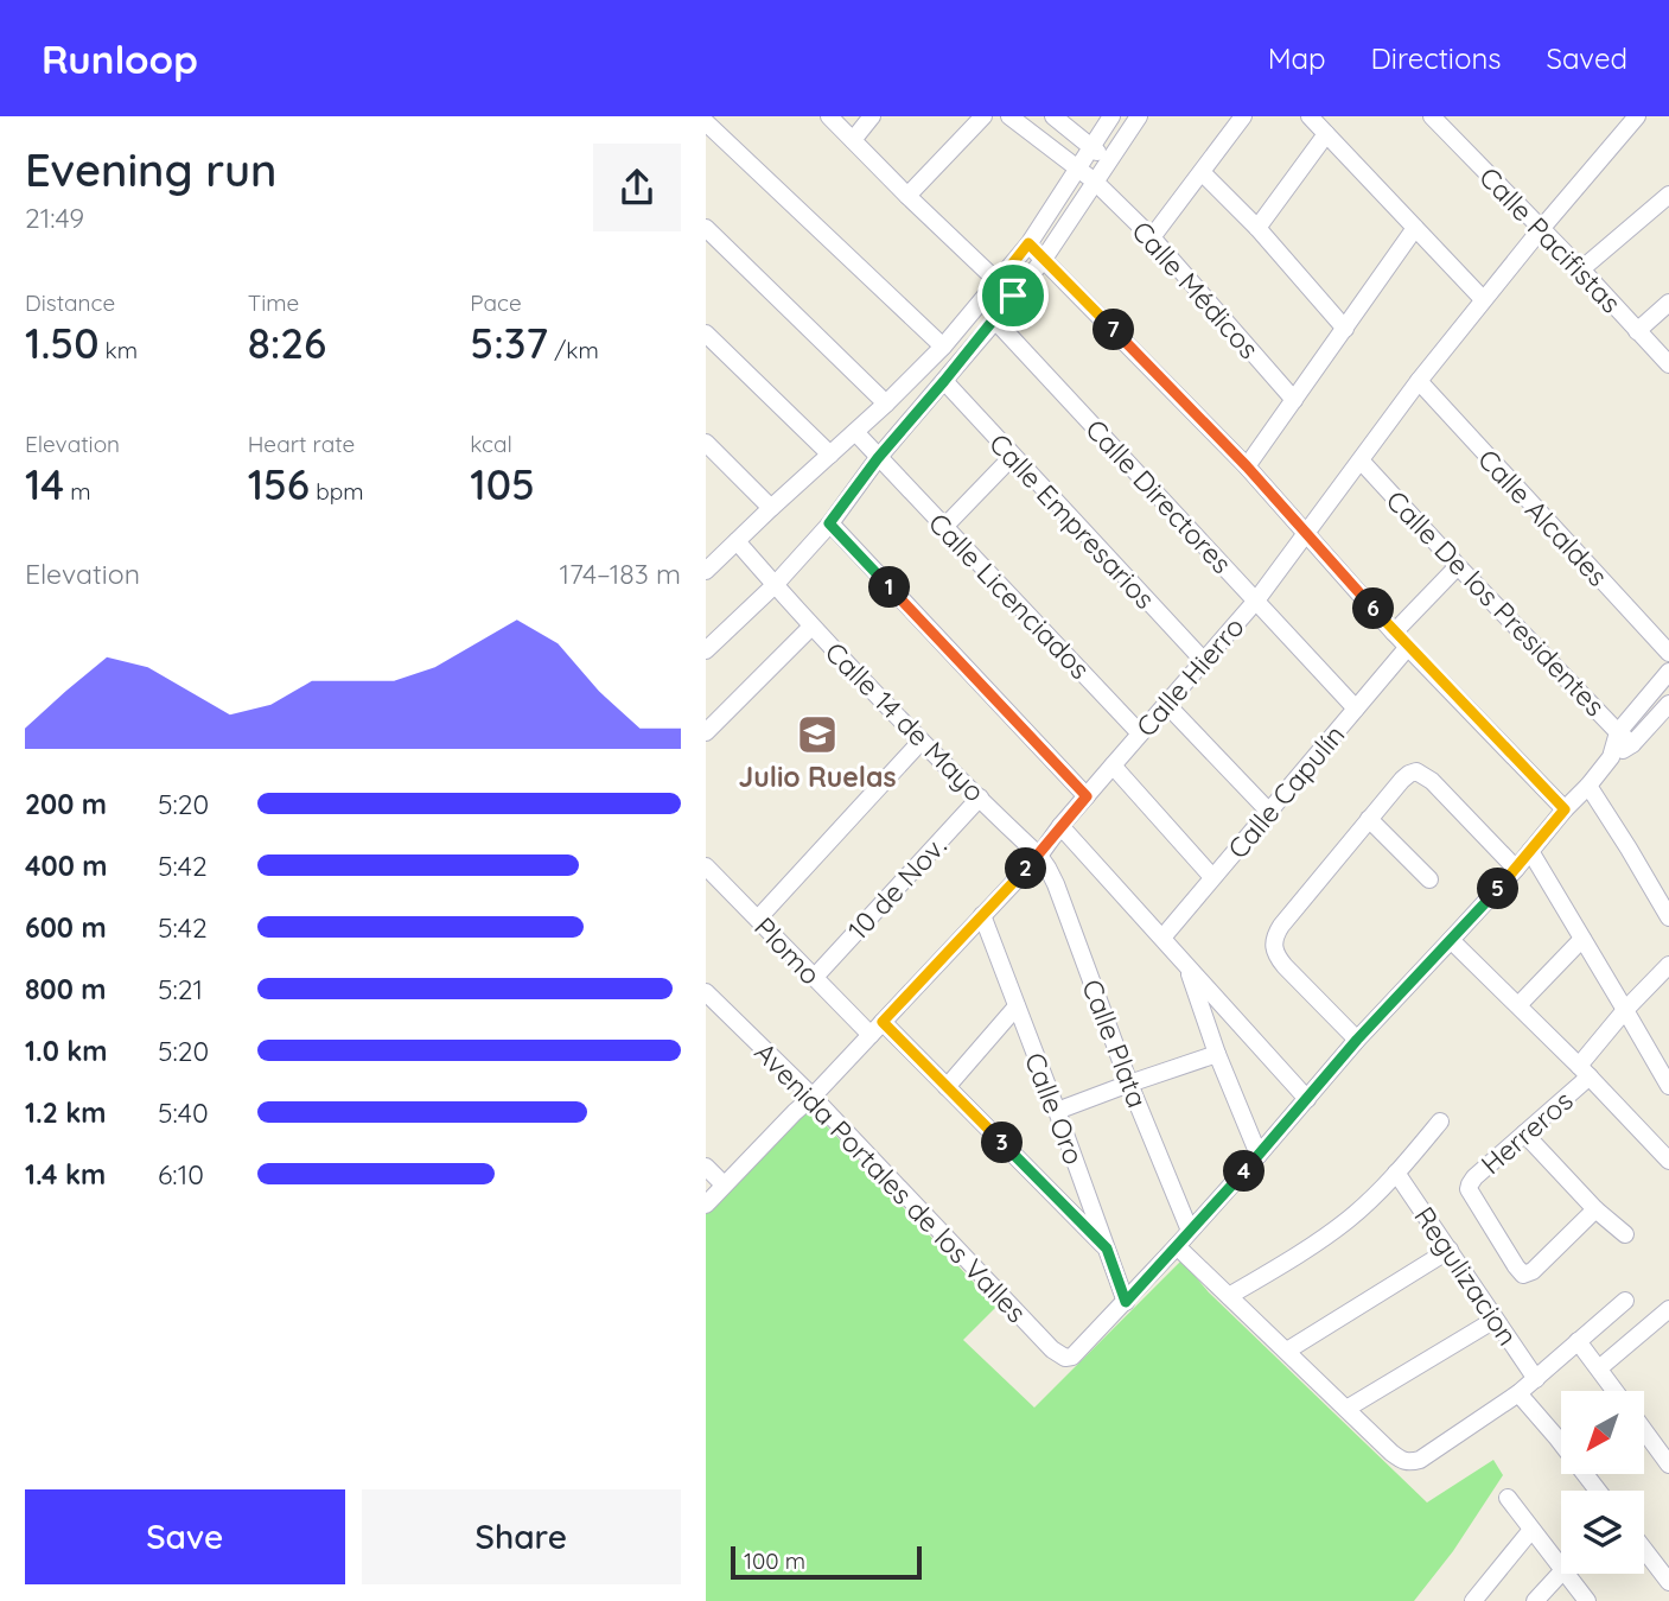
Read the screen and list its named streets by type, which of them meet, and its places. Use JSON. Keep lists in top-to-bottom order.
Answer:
{
  "streets": {
    "street": [
      "Calle Pacifistas",
      "Calle Médicos",
      "Calle Directores",
      "Calle Alcaldes",
      "Calle Empresarios",
      "Calle Licenciados",
      "Calle De los Presidentes",
      "Calle Hierro",
      "Calle 14 de Mayo",
      "Calle Capulín",
      "10 de Nov.",
      "Plomo",
      "Calle Plata",
      "Calle Oro",
      "Herreros",
      "Avenida Portales de los Valles",
      "Regulizacion"
    ]
  },
  "crossings": [
    ["Calle Pacifistas", "Calle Hierro"],
    ["Calle Directores", "Calle Hierro"],
    ["Calle Directores", "Calle Capulín"],
    ["Calle Alcaldes", "Calle Hierro"],
    ["Calle Empresarios", "Calle Hierro"],
    ["Calle Licenciados", "Calle Hierro"],
    ["Calle De los Presidentes", "Calle Hierro"],
    ["Calle Hierro", "Calle 14 de Mayo"],
    ["Calle Hierro", "Plomo"],
    ["Calle Hierro", "Calle Plata"],
    ["Calle Hierro", "Calle Oro"],
    ["Calle Hierro", "Avenida Portales de los Valles"],
    ["Calle 14 de Mayo", "10 de Nov."],
    ["Calle 14 de Mayo", "Calle Plata"],
    ["10 de Nov.", "Plomo"],
    ["Plomo", "Calle Oro"],
    ["Calle Oro", "Avenida Portales de los Valles"]
  ],
  "places": {
    "school or university": ["Julio Ruelas"]
  },
  "scale_bar": "100 m",
  "north": "bottom left",
  "page": {
    "header": "Runloop",
    "nav": ["Map", "Directions", "Saved"],
    "heading": ["Evening run", "21:49"],
    "stats": [
      ["Distance", "1.50 km"],
      ["Time", "8:26"],
      ["Pace", "5:37 /km"],
      ["Elevation", "14 m"],
      ["Heart rate", "156 bpm"],
      ["kcal", "105"]
    ],
    "pins": [
      "7",
      "1",
      "6",
      "2",
      "5",
      "3",
      "4"
    ],
    "chart": ["Elevation", "174–183 m"],
    "list": [
      {
        "name": "200 m",
        "note": "5:20"
      },
      {
        "name": "400 m",
        "note": "5:42"
      },
      {
        "name": "600 m",
        "note": "5:42"
      },
      {
        "name": "800 m",
        "note": "5:21"
      },
      {
        "name": "1.0 km",
        "note": "5:20"
      },
      {
        "name": "1.2 km",
        "note": "5:40"
      },
      {
        "name": "1.4 km",
        "note": "6:10"
      }
    ],
    "buttons": ["Save", "Share"],
    "scale": "100 m"
  }
}
